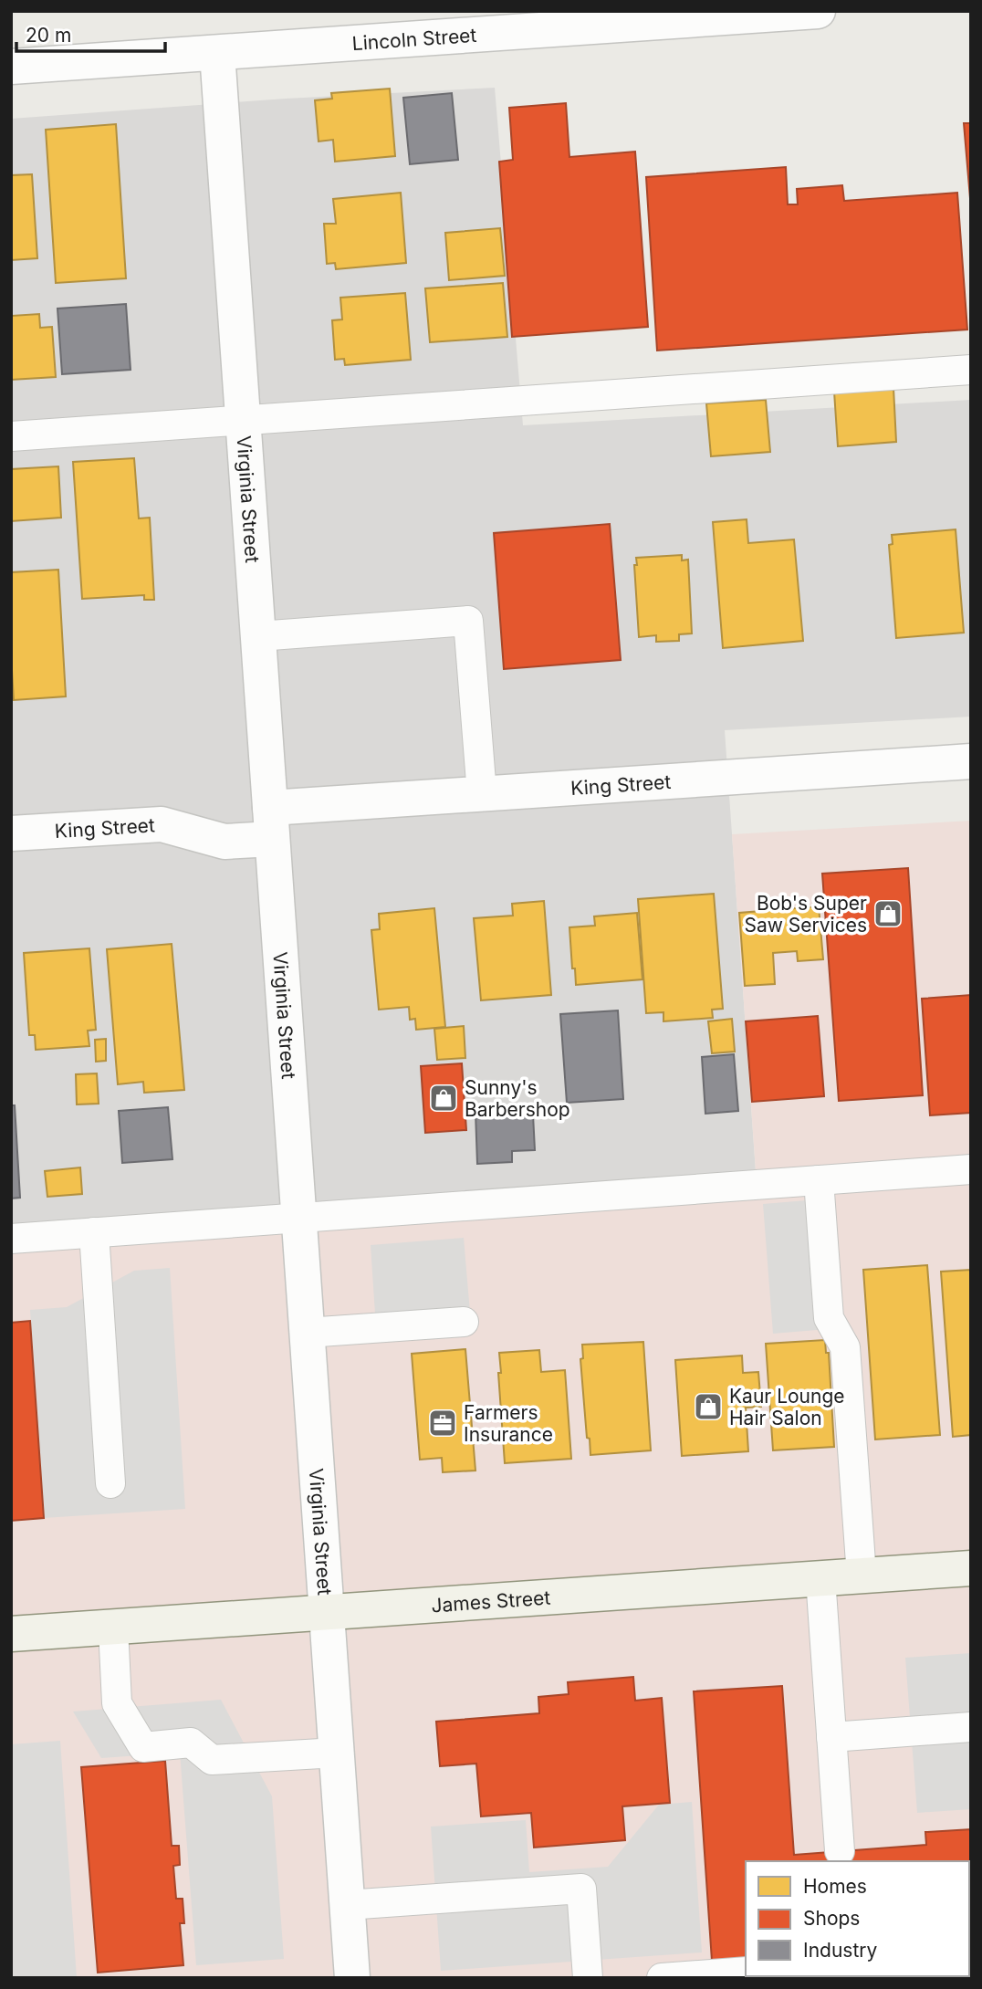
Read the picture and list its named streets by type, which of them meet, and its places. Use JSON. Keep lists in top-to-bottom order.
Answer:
{
  "streets": {
    "main road": ["James Street"],
    "street": ["Lincoln Street", "Virginia Street", "King Street"]
  },
  "crossings": [
    ["Lincoln Street", "Virginia Street"],
    ["Virginia Street", "King Street"],
    ["Virginia Street", "James Street"]
  ],
  "places": {
    "shop": ["Bob's Super Saw Services", "Sunny's Barbershop", "Kaur Lounge Hair Salon"],
    "office": ["Farmers Insurance"]
  },
  "legend": ["Homes", "Shops", "Industry"],
  "scale_bar": "20 m"
}
